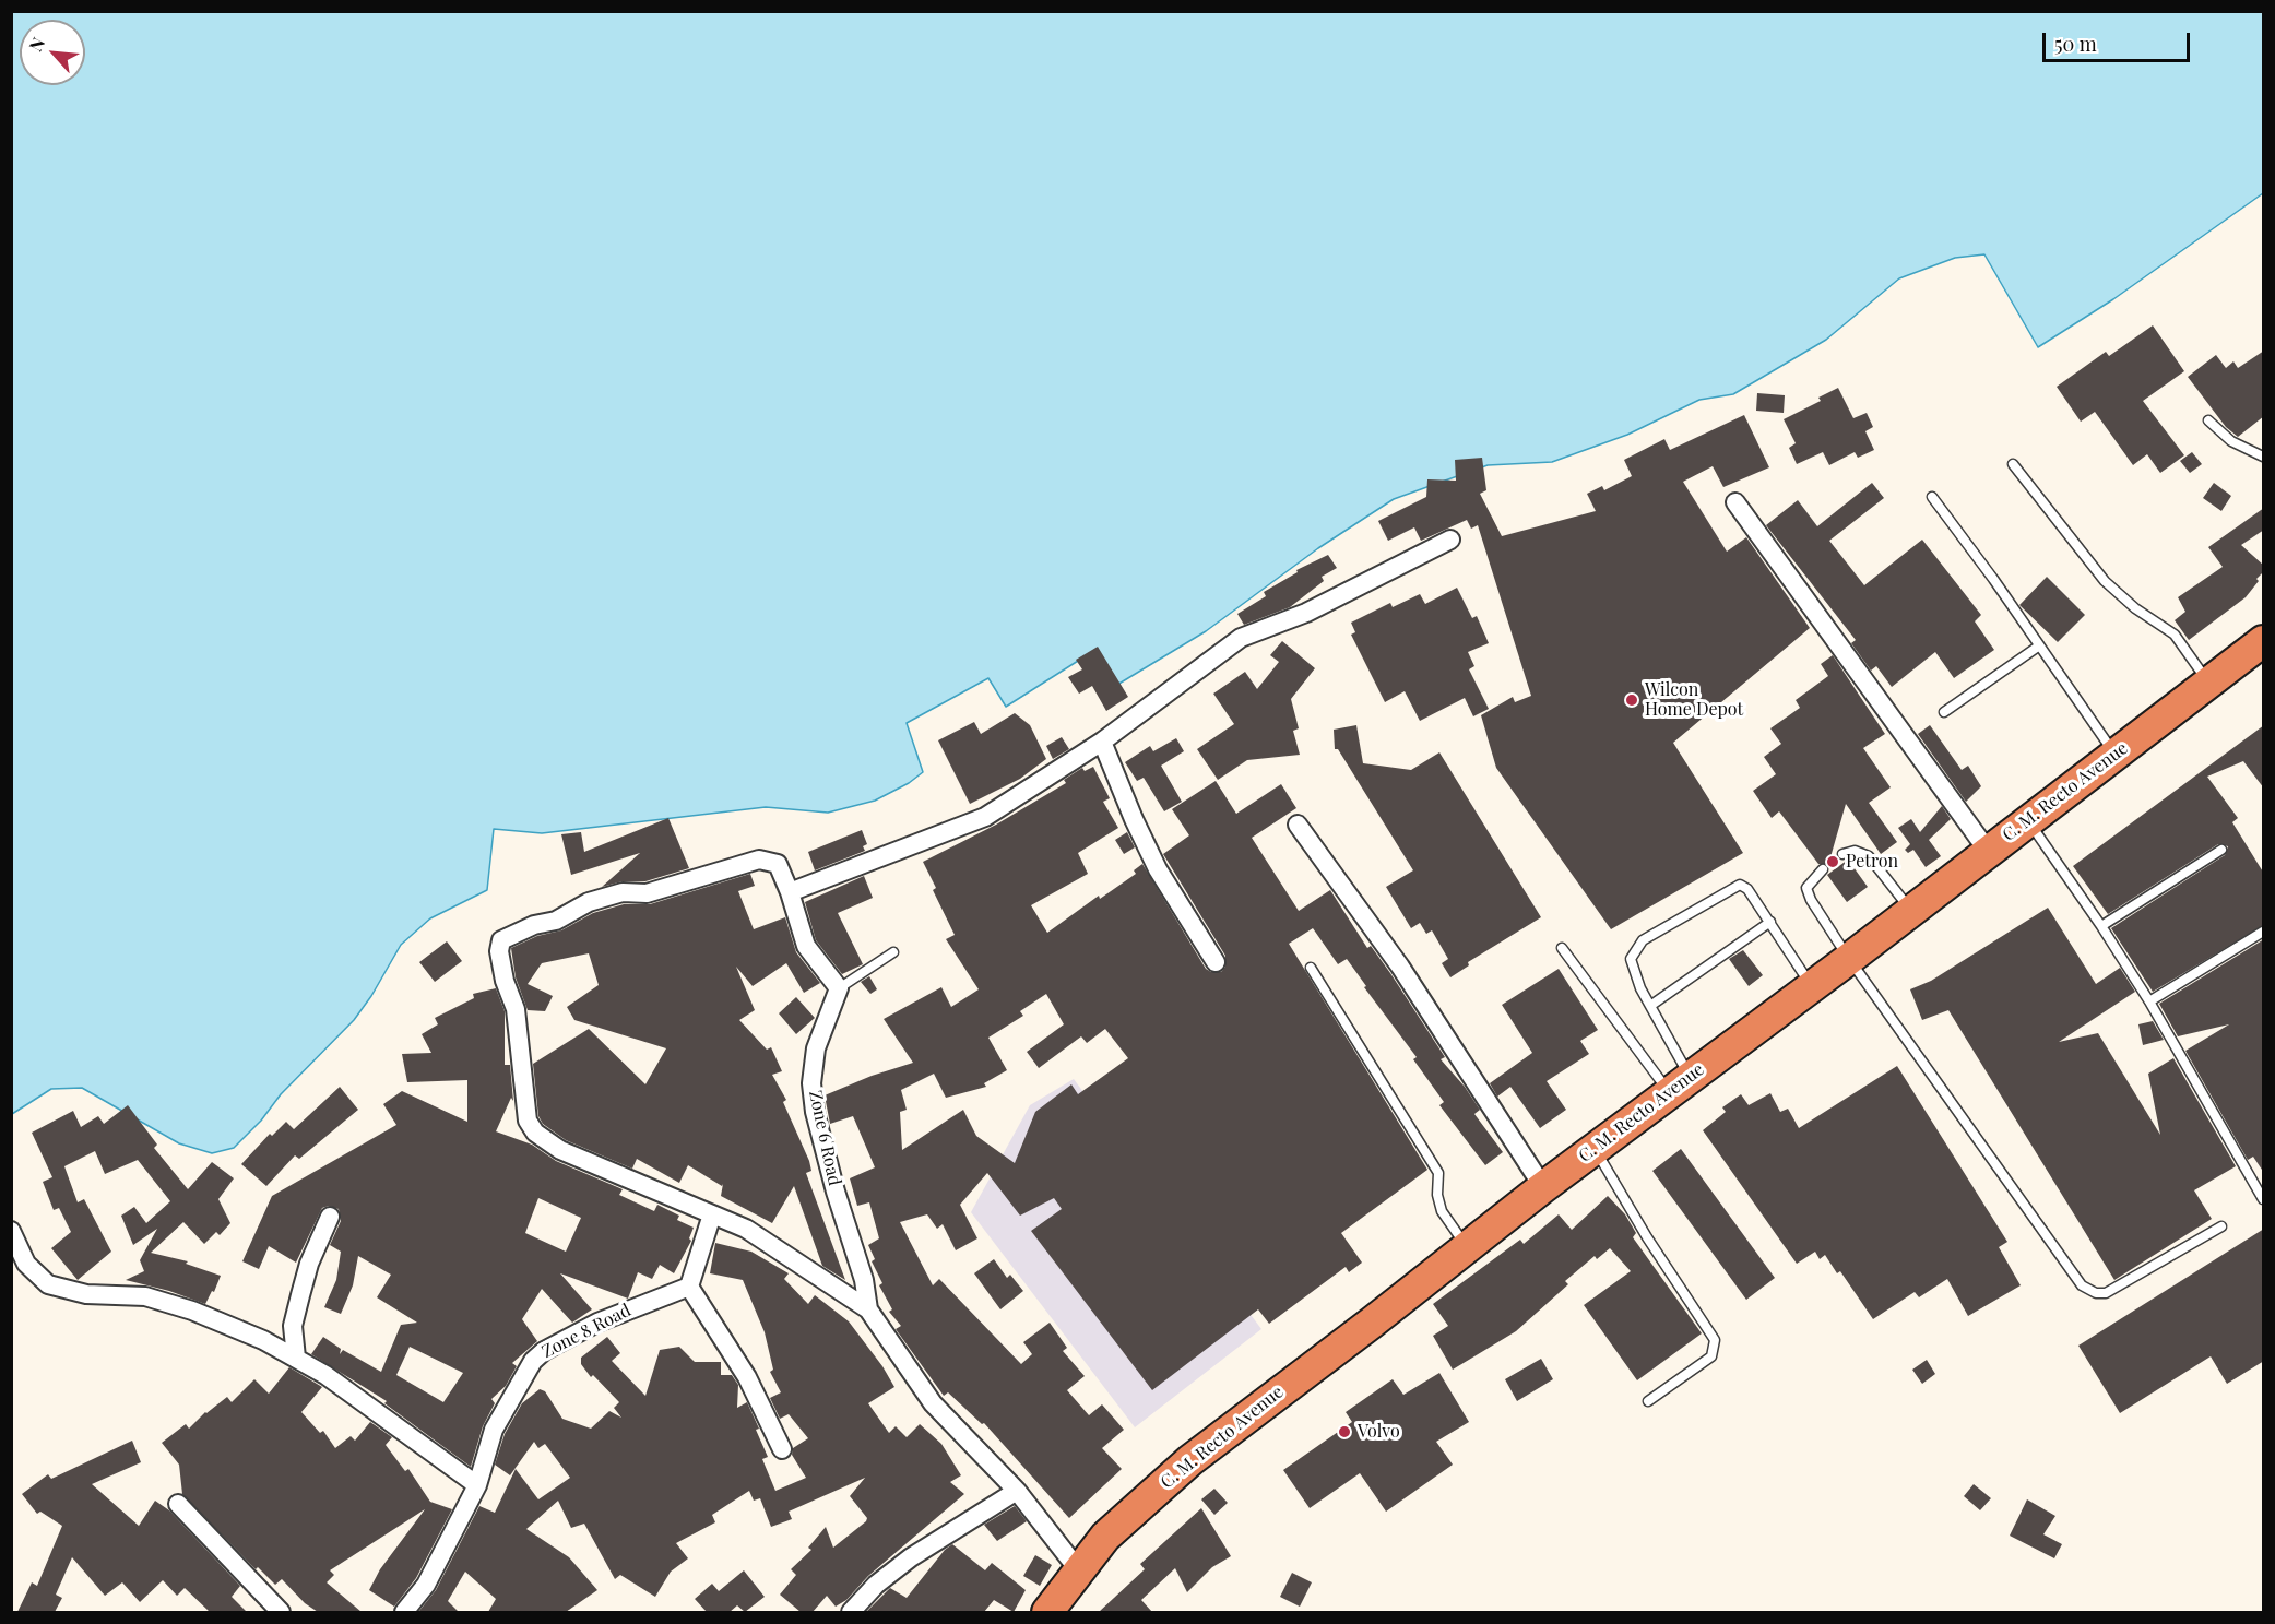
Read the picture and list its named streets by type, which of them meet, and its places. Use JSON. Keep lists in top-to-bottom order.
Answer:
{
  "streets": {
    "highway": ["C. M. Recto Avenue"],
    "street": ["Zone 6 Road", "Zone 8 Road"]
  },
  "crossings": [
    ["C. M. Recto Avenue", "Zone 6 Road"]
  ],
  "places": ["Wilcon Home Depot", "Petron", "Volvo"],
  "scale_bar": "50 m",
  "north": "top left"
}
